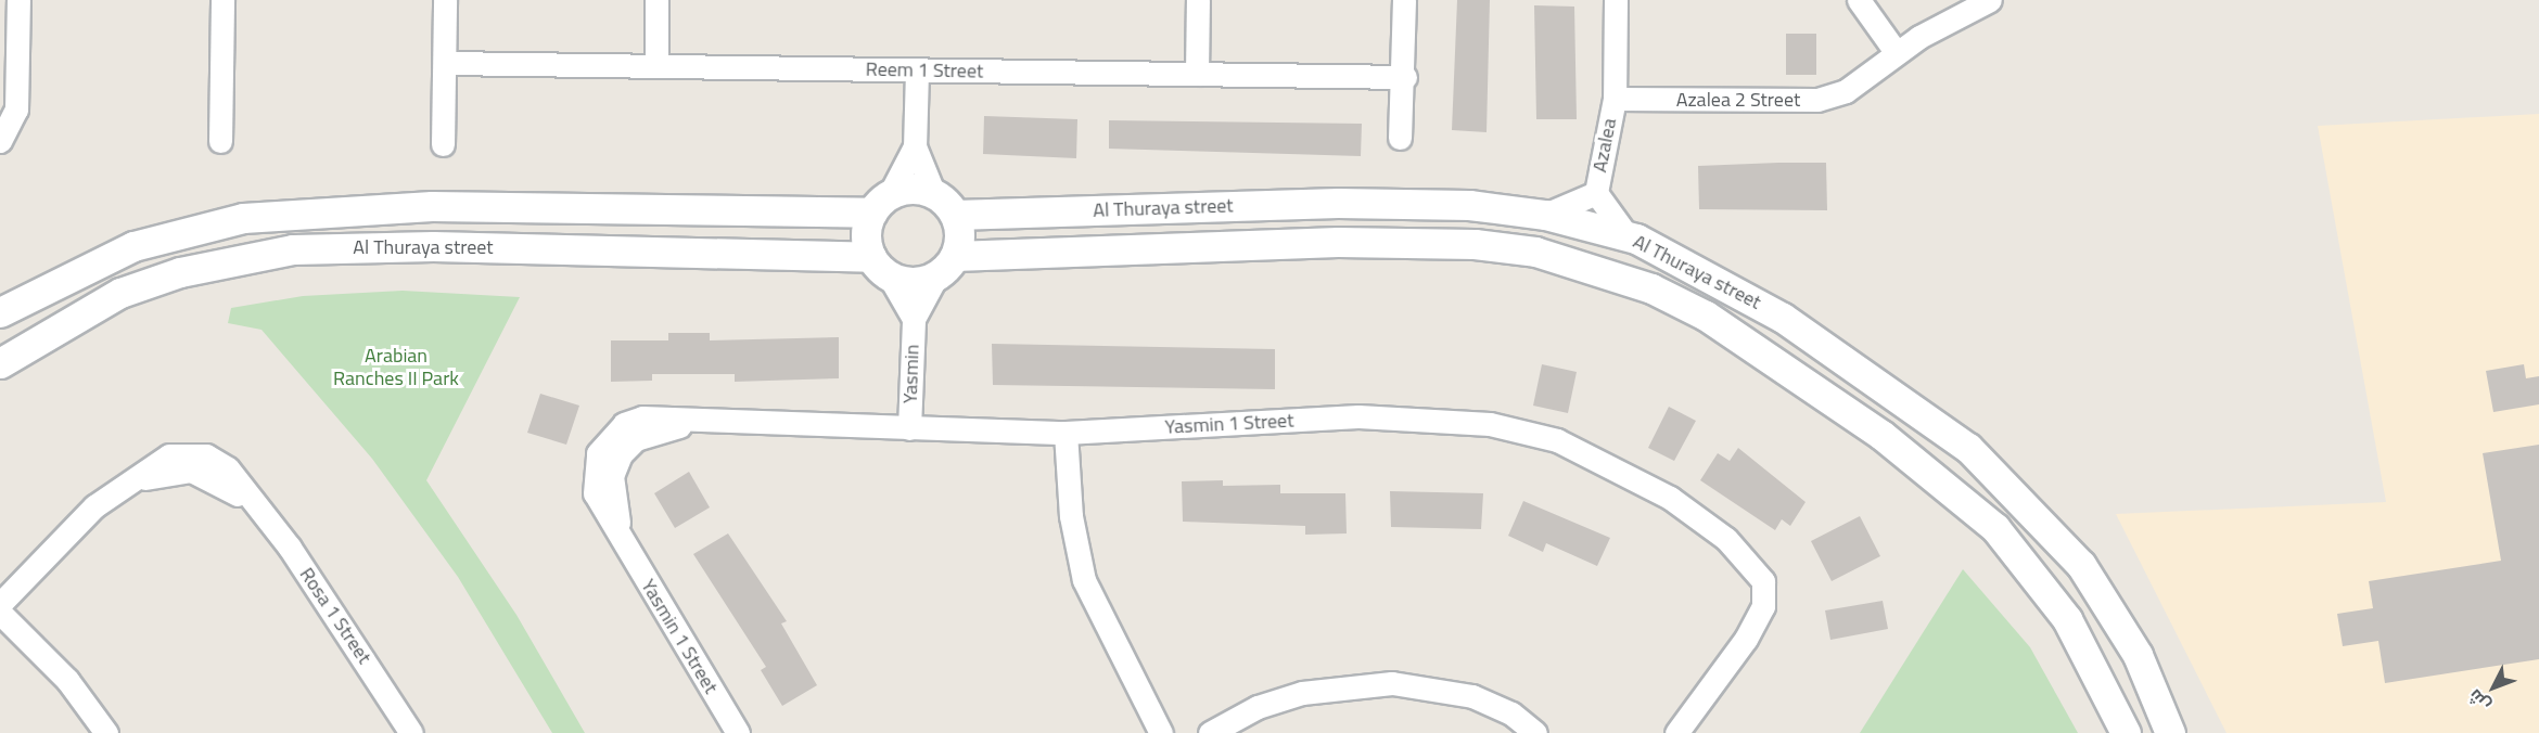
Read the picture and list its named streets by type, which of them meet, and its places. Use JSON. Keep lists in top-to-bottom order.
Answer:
{
  "streets": {
    "street": [
      "Reem 1 Street",
      "Azalea 2 Street",
      "Azalea",
      "Al Thuraya street",
      "Yasmin",
      "Yasmin 1 Street",
      "Rosa 1 Street"
    ]
  },
  "crossings": [
    ["Azalea 2 Street", "Azalea"],
    ["Azalea", "Al Thuraya street"],
    ["Al Thuraya street", "Yasmin"],
    ["Yasmin", "Yasmin 1 Street"]
  ],
  "parks": ["Arabian Ranches II Park"],
  "north": "bottom left"
}
